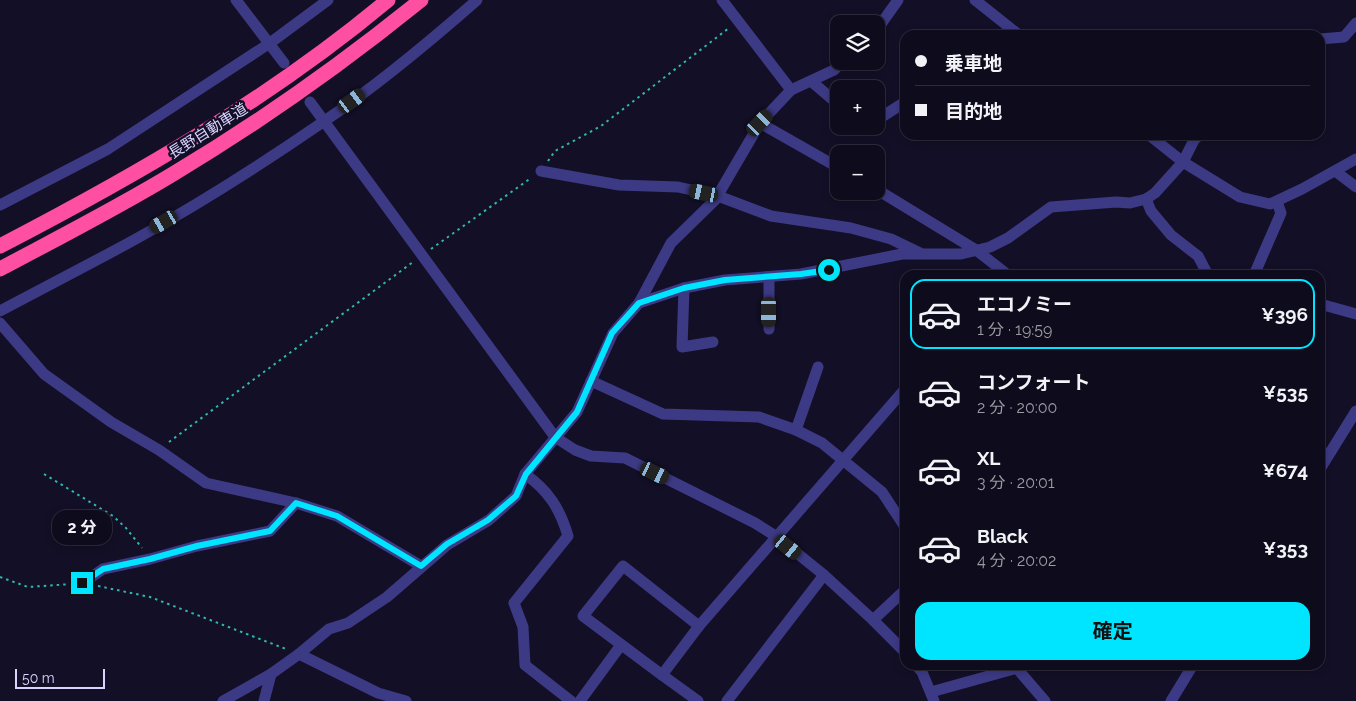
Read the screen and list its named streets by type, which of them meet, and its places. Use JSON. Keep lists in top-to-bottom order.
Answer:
{
  "streets": {
    "highway": ["長野自動車道"]
  },
  "scale_bar": "50 m",
  "page": {
    "map_buttons": ["+", "−"],
    "banner": ["乗車地", "目的地"],
    "list": [
      {
        "name": "エコノミー",
        "note": "1 分 · 19:59",
        "value": "¥396"
      },
      {
        "name": "コンフォート",
        "note": "2 分 · 20:00",
        "value": "¥535"
      },
      {
        "name": "XL",
        "note": "3 分 · 20:01",
        "value": "¥674"
      },
      {
        "name": "Black",
        "note": "4 分 · 20:02",
        "value": "¥353"
      }
    ],
    "bubble": "2 分",
    "buttons": "確定",
    "scale": "50 m"
  }
}
